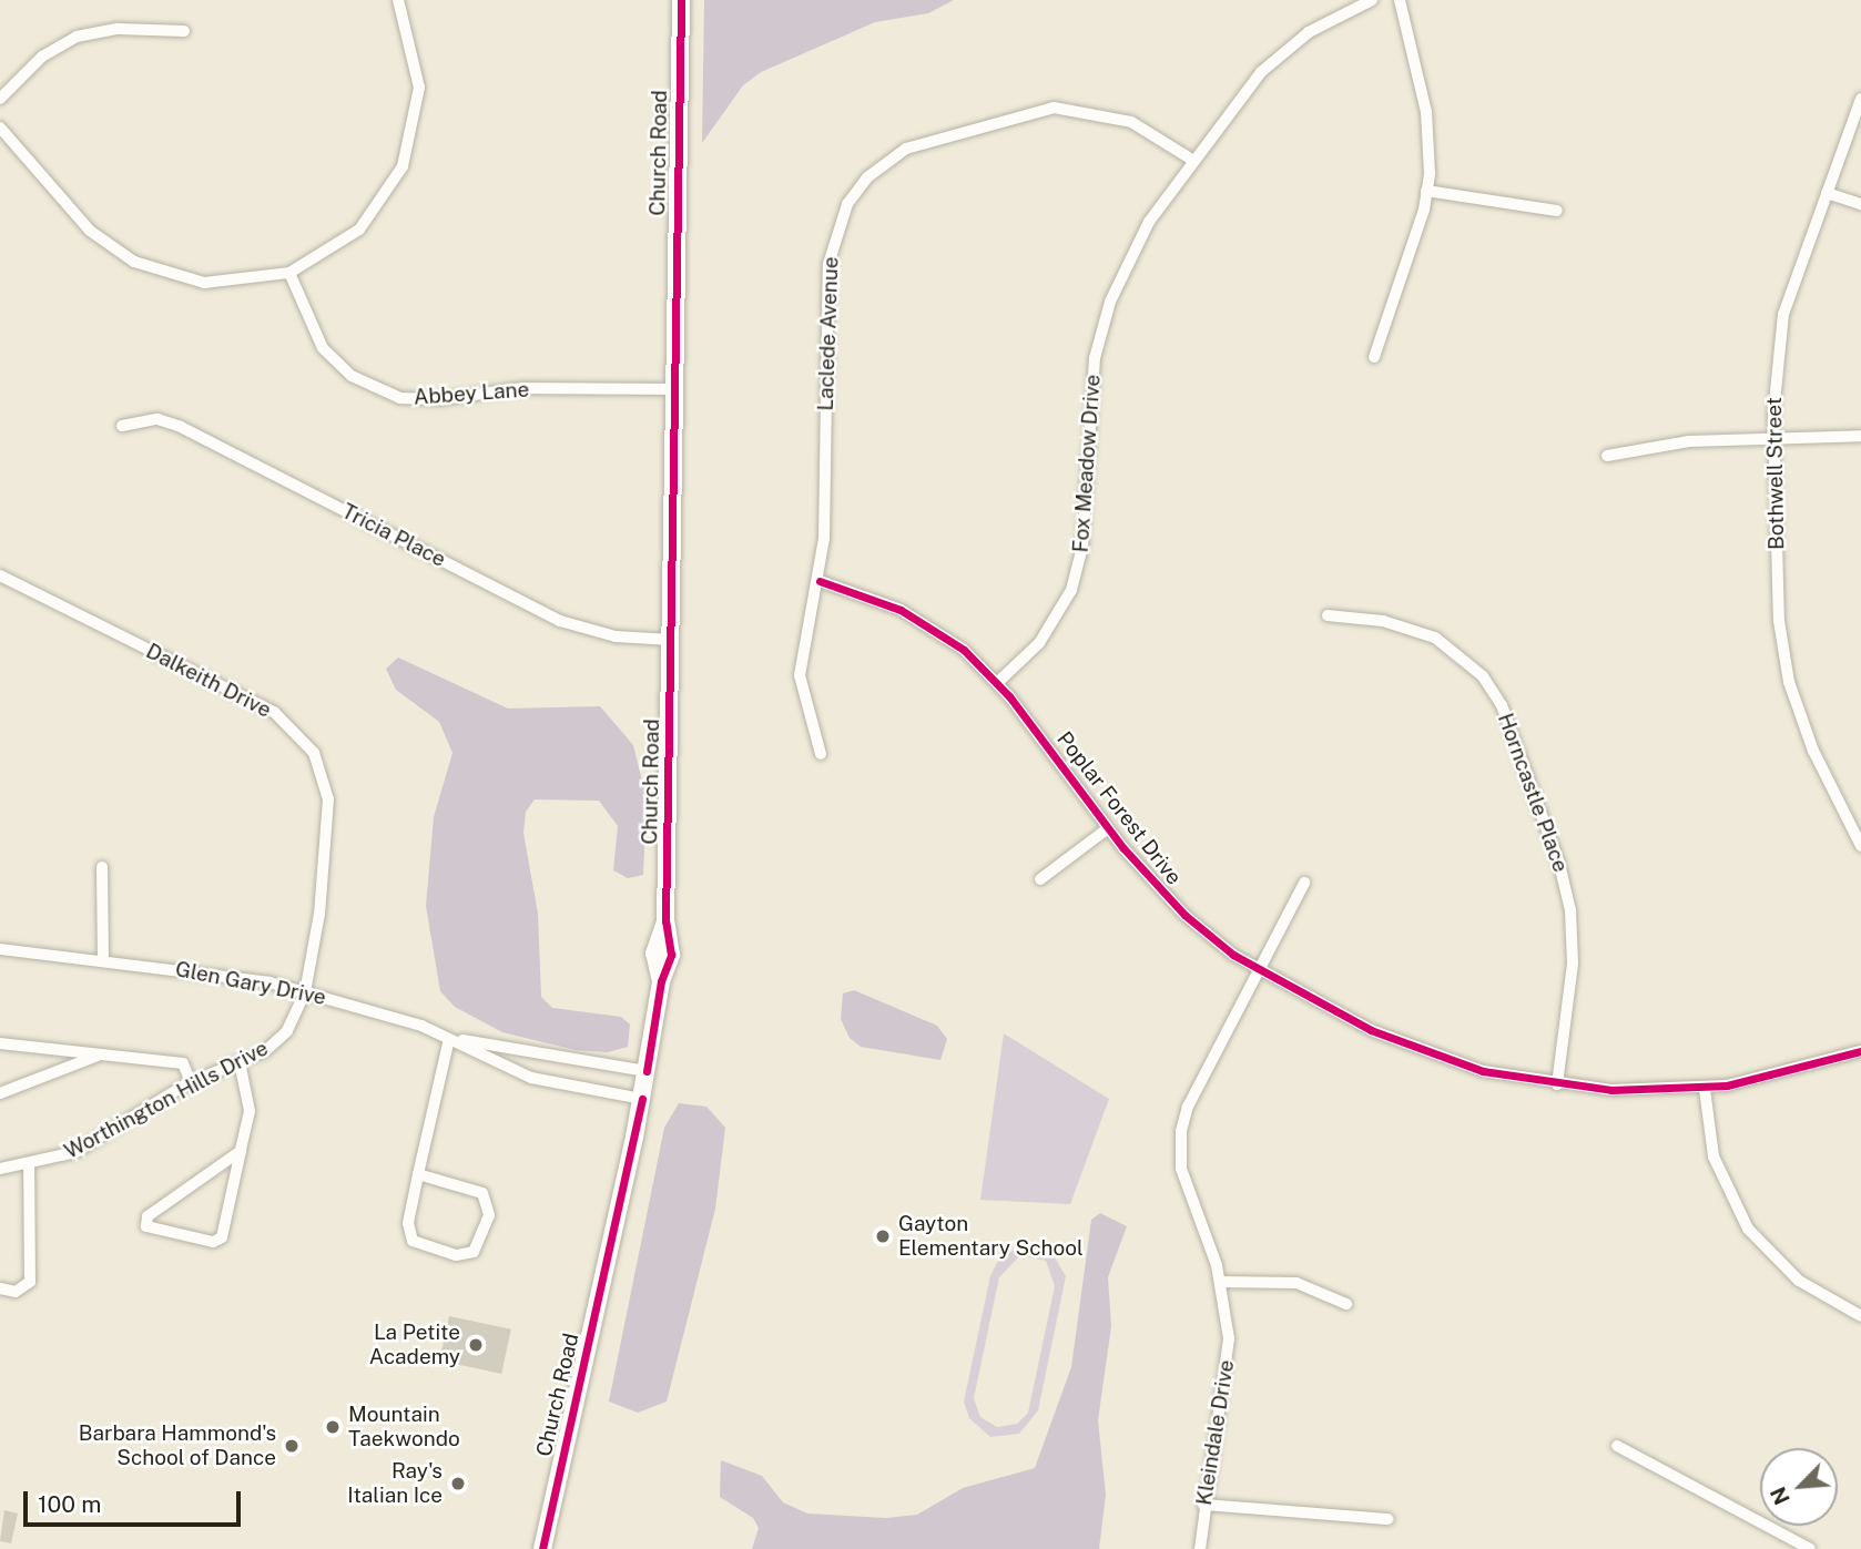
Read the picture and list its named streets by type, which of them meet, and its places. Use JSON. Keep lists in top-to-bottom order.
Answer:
{
  "streets": {
    "main road": ["Church Road"],
    "street": [
      "Laclede Avenue",
      "Abbey Lane",
      "Fox Meadow Drive",
      "Bothwell Street",
      "Tricia Place",
      "Dalkeith Drive",
      "Horncastle Place",
      "Poplar Forest Drive",
      "Glen Gary Drive",
      "Worthington Hills Drive",
      "Kleindale Drive"
    ]
  },
  "crossings": [
    ["Church Road", "Abbey Lane"],
    ["Church Road", "Tricia Place"],
    ["Church Road", "Glen Gary Drive"],
    ["Laclede Avenue", "Fox Meadow Drive"],
    ["Laclede Avenue", "Poplar Forest Drive"],
    ["Fox Meadow Drive", "Poplar Forest Drive"],
    ["Dalkeith Drive", "Glen Gary Drive"],
    ["Dalkeith Drive", "Worthington Hills Drive"],
    ["Horncastle Place", "Poplar Forest Drive"],
    ["Poplar Forest Drive", "Kleindale Drive"],
    ["Glen Gary Drive", "Worthington Hills Drive"]
  ],
  "places": [
    "Gayton Elementary School",
    "La Petite Academy",
    "Mountain Taekwondo",
    "Barbara Hammond's School of Dance",
    "Ray's Italian Ice"
  ],
  "scale_bar": "100 m",
  "north": "bottom left"
}
